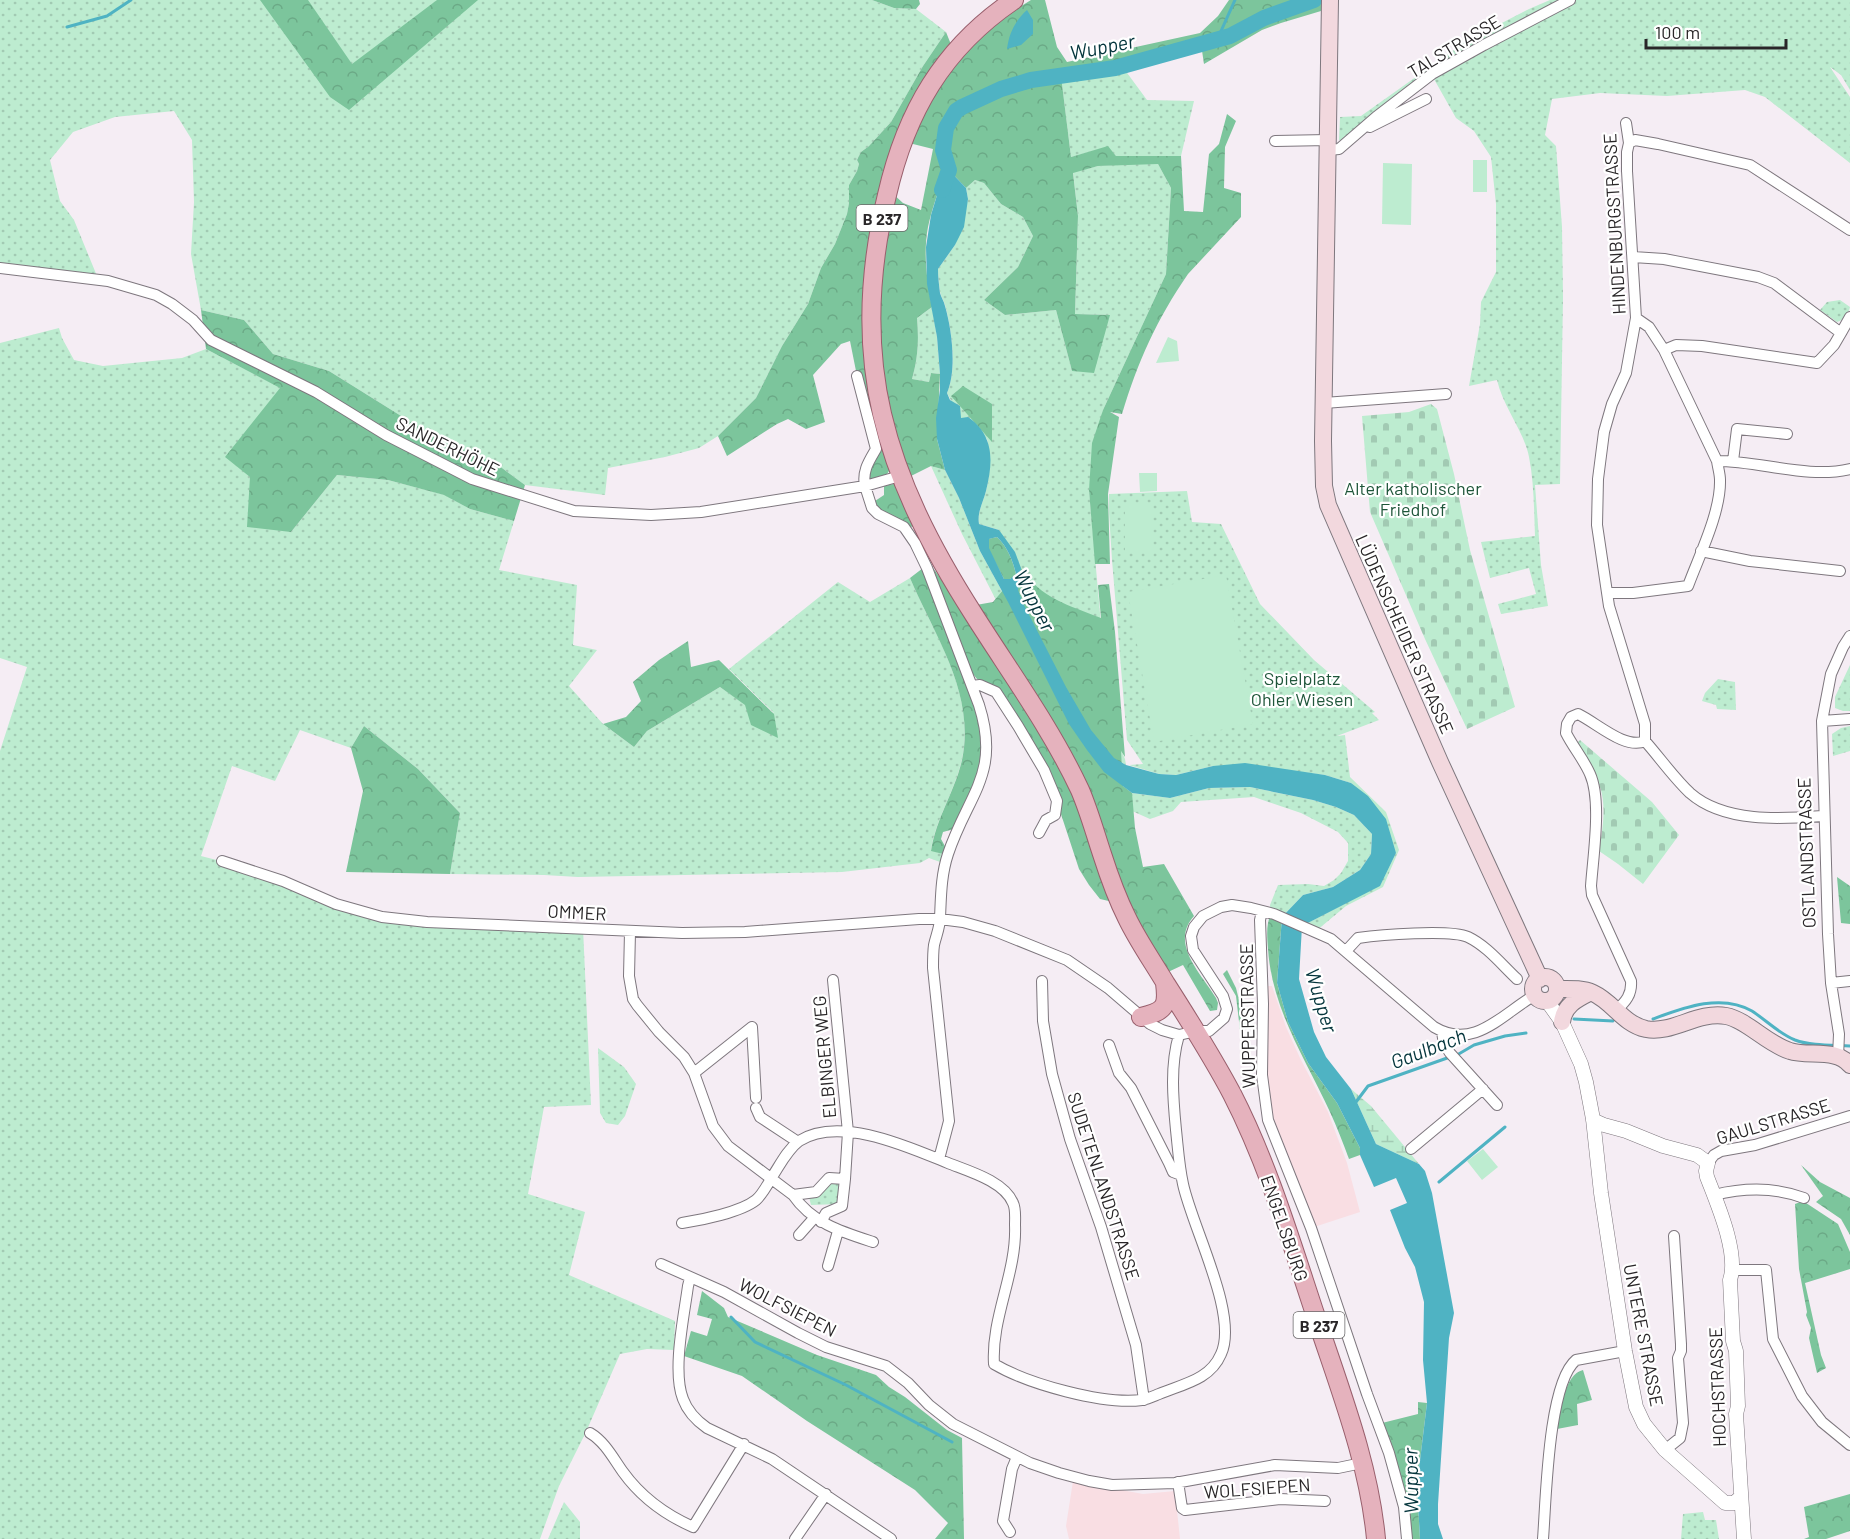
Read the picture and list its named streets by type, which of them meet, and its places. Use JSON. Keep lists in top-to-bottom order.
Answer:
{
  "streets": {
    "main road": ["B 237", "LÜDENSCHEIDER STRASSE", "ENGELSBURG"],
    "street": [
      "TALSTRASSE",
      "HINDENBURGSTRASSE",
      "SANDERHÖHE",
      "OSTLANDSTRASSE",
      "OMMER",
      "WUPPERSTRASSE",
      "ELBINGER WEG",
      "GAULSTRASSE",
      "SUDETENLANDSTRASSE",
      "WOLFSIEPEN",
      "UNTERE STRASSE",
      "HOCHSTRASSE"
    ]
  },
  "crossings": [
    ["TALSTRASSE", "LÜDENSCHEIDER STRASSE"],
    ["B 237", "SANDERHÖHE"],
    ["B 237", "OMMER"],
    ["B 237", "ENGELSBURG"],
    ["OMMER", "ENGELSBURG"],
    ["GAULSTRASSE", "HOCHSTRASSE"],
    ["ENGELSBURG", "WOLFSIEPEN"],
    ["UNTERE STRASSE", "HOCHSTRASSE"]
  ],
  "water": ["Wupper", "Gaulbach"],
  "parks": ["Alter katholischer Friedhof", "Spielplatz Ohler Wiesen"],
  "scale_bar": "100 m"
}
